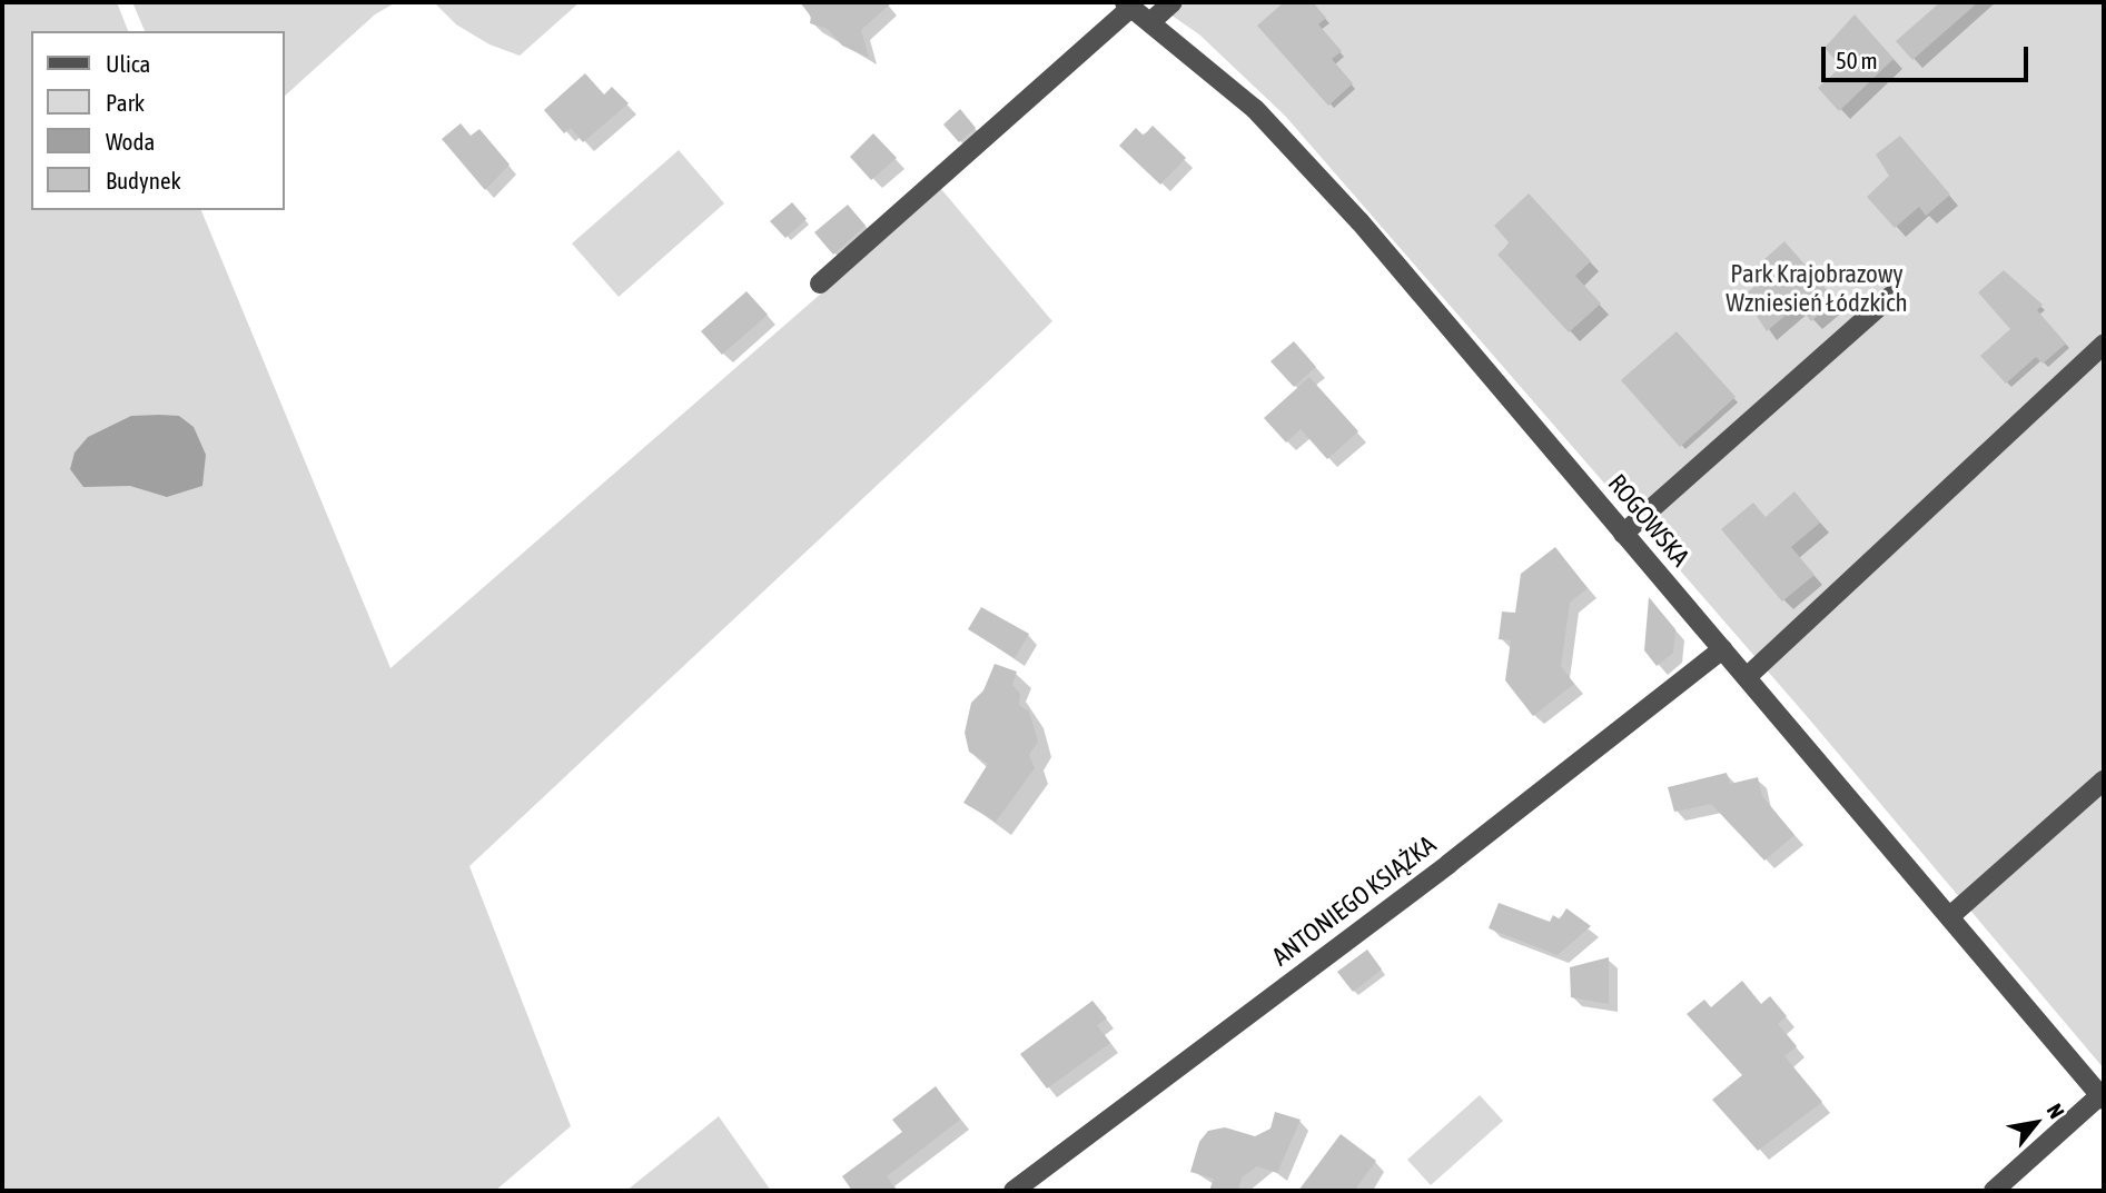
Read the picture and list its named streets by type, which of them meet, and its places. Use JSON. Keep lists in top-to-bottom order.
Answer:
{
  "streets": {
    "street": ["ROGOWSKA", "ANTONIEGO KSIĄŻKA"]
  },
  "crossings": [
    ["ROGOWSKA", "ANTONIEGO KSIĄŻKA"]
  ],
  "parks": ["Park Krajobrazowy Wzniesień Łódzkich"],
  "legend": [
    "Ulica",
    "Park",
    "Woda",
    "Budynek"
  ],
  "scale_bar": "50 m",
  "north": "top right"
}
